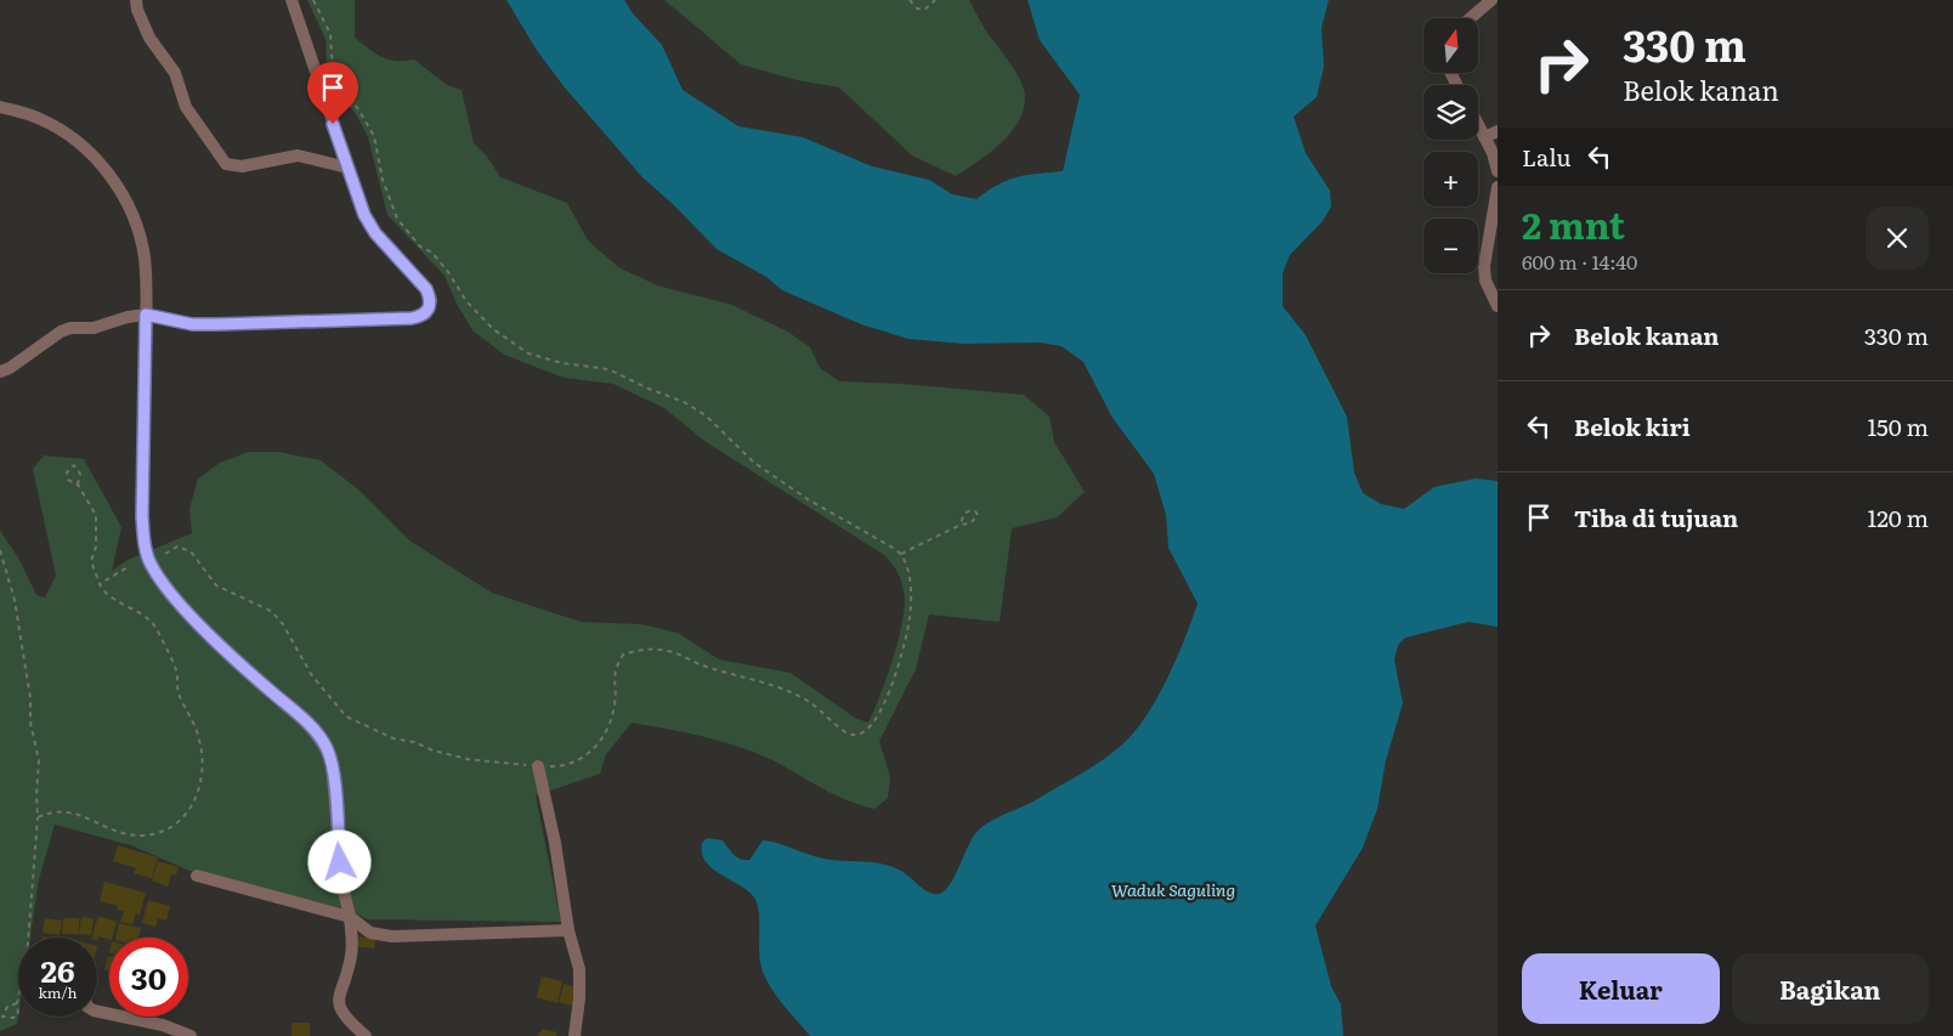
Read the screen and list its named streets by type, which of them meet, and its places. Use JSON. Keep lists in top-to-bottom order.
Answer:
{
  "water": ["Waduk Saguling"],
  "north": "top",
  "page": {
    "turn": ["330 m", "Belok kanan"],
    "map_buttons": ["+", "−"],
    "then": "Lalu",
    "heading": ["2 mnt", "600 m · 14:40"],
    "list": [
      {
        "name": "Belok kanan",
        "value": "330 m"
      },
      {
        "name": "Belok kiri",
        "value": "150 m"
      },
      {
        "name": "Tiba di tujuan",
        "value": "120 m"
      }
    ],
    "speed": "26 km/h",
    "limit": "30",
    "buttons": ["Keluar", "Bagikan"]
  }
}
